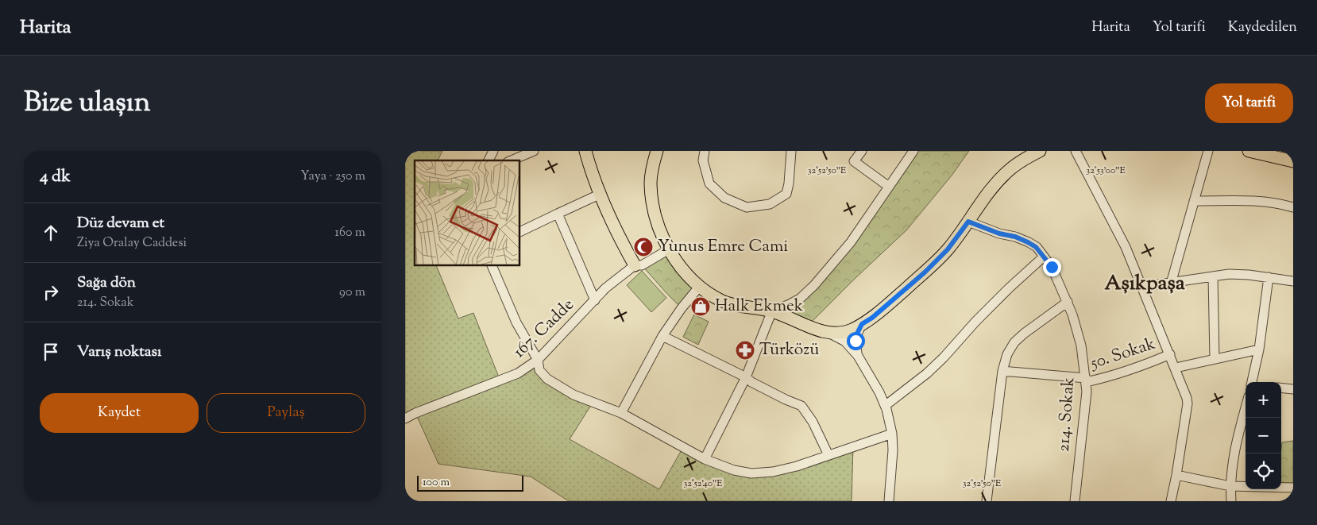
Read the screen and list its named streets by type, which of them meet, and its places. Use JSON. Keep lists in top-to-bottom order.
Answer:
{
  "streets": {
    "street": ["167. Cadde", "50. Sokak", "214. Sokak"]
  },
  "crossings": [
    ["50. Sokak", "214. Sokak"]
  ],
  "districts": ["Aşıkpaşa"],
  "places": {
    "mosque": ["Yunus Emre Cami"],
    "shop": ["Halk Ekmek"],
    "pharmacy": ["Türközü"]
  },
  "scale_bar": "100 m",
  "page": {
    "header": "Harita",
    "nav": ["Harita", "Yol tarifi", "Kaydedilen"],
    "title": "Bize ulaşın",
    "buttons": [
      "Yol tarifi",
      ["Kaydet", "Paylaş"]
    ],
    "heading": ["4 dk", "Yaya · 250 m"],
    "list": [
      ["Düz devam et", "Ziya Oralay Caddesi", "160 m"],
      ["Sağa dön", "214. Sokak", "90 m"],
      "Varış noktası"
    ],
    "map_buttons": ["+", "−"],
    "scale": "100 m"
  },
  "coordinates": ["32°52'50\"E", "32°53'00\"E", "32°52'40\"E"]
}
